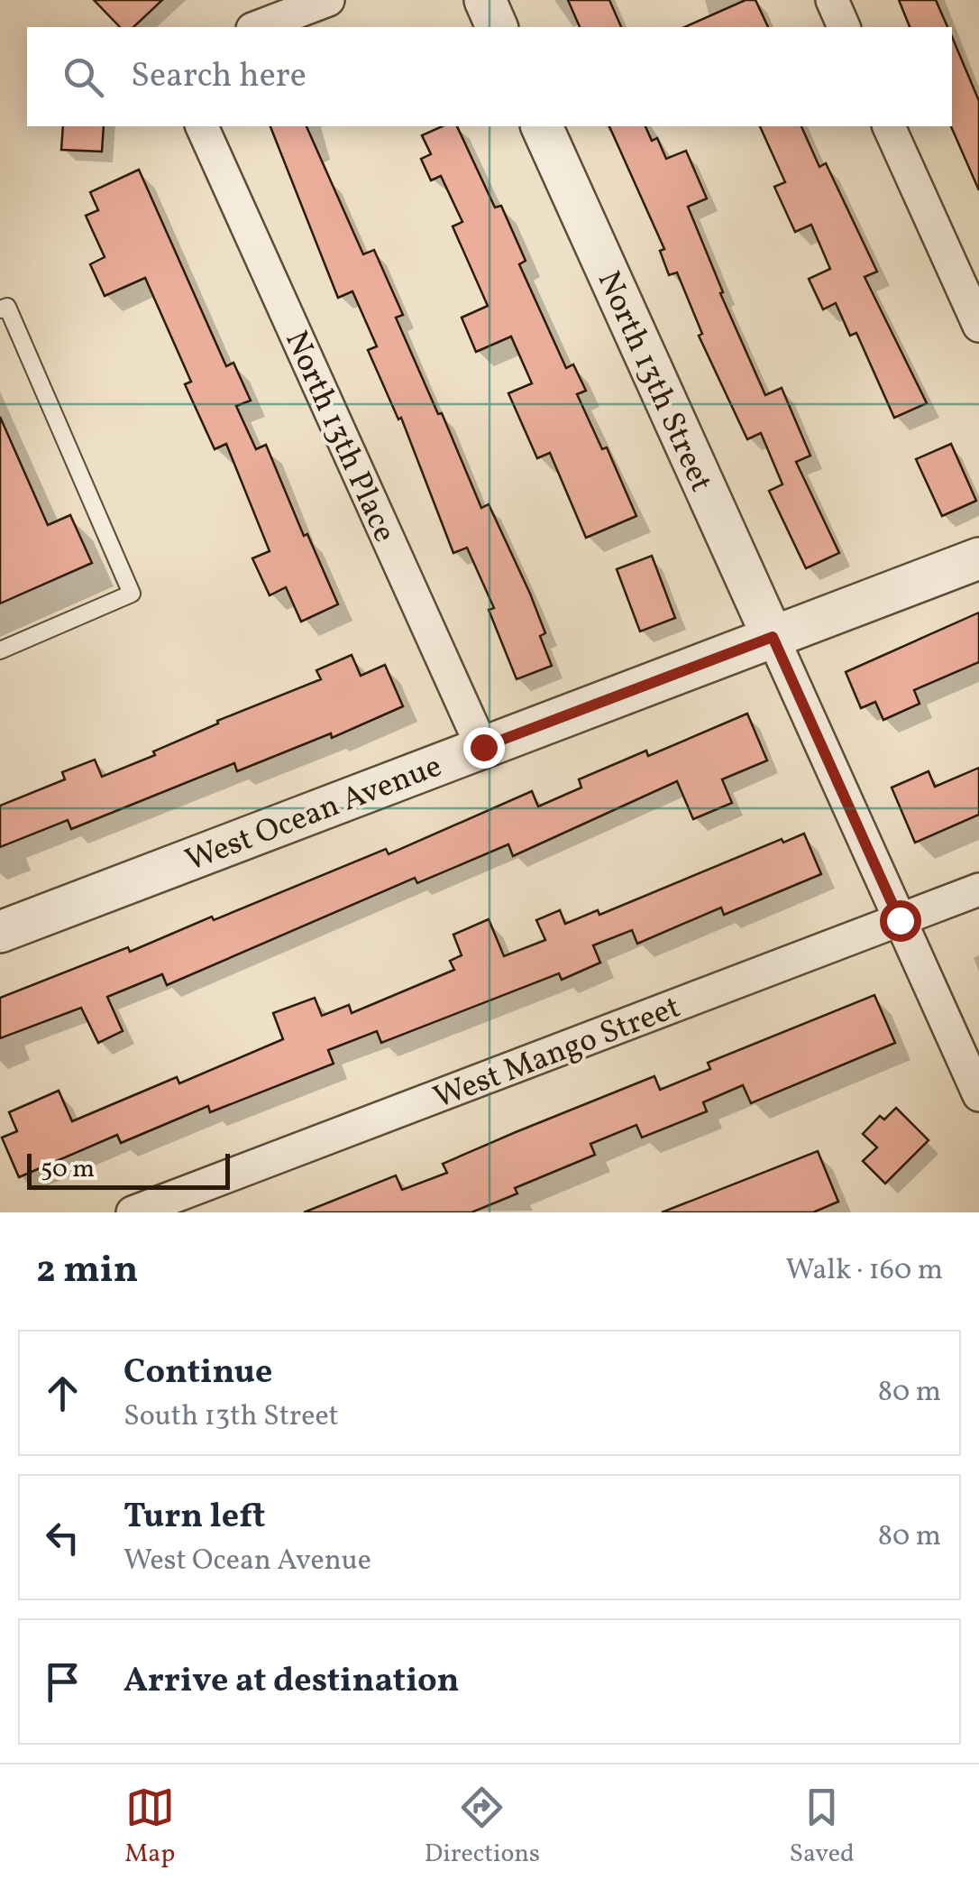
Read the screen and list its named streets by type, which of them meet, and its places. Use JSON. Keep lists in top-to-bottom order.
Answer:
{
  "streets": {
    "street": [
      "North 13th Street",
      "North 13th Place",
      "West Ocean Avenue",
      "West Mango Street"
    ]
  },
  "crossings": [
    ["North 13th Street", "West Ocean Avenue"],
    ["North 13th Place", "West Ocean Avenue"]
  ],
  "scale_bar": "50 m",
  "page": {
    "search": "Search here",
    "scale": "50 m",
    "heading": ["2 min", "Walk · 160 m"],
    "list": [
      ["Continue", "South 13th Street", "80 m"],
      ["Turn left", "West Ocean Avenue", "80 m"],
      "Arrive at destination"
    ],
    "nav": ["Map", "Directions", "Saved"]
  }
}
